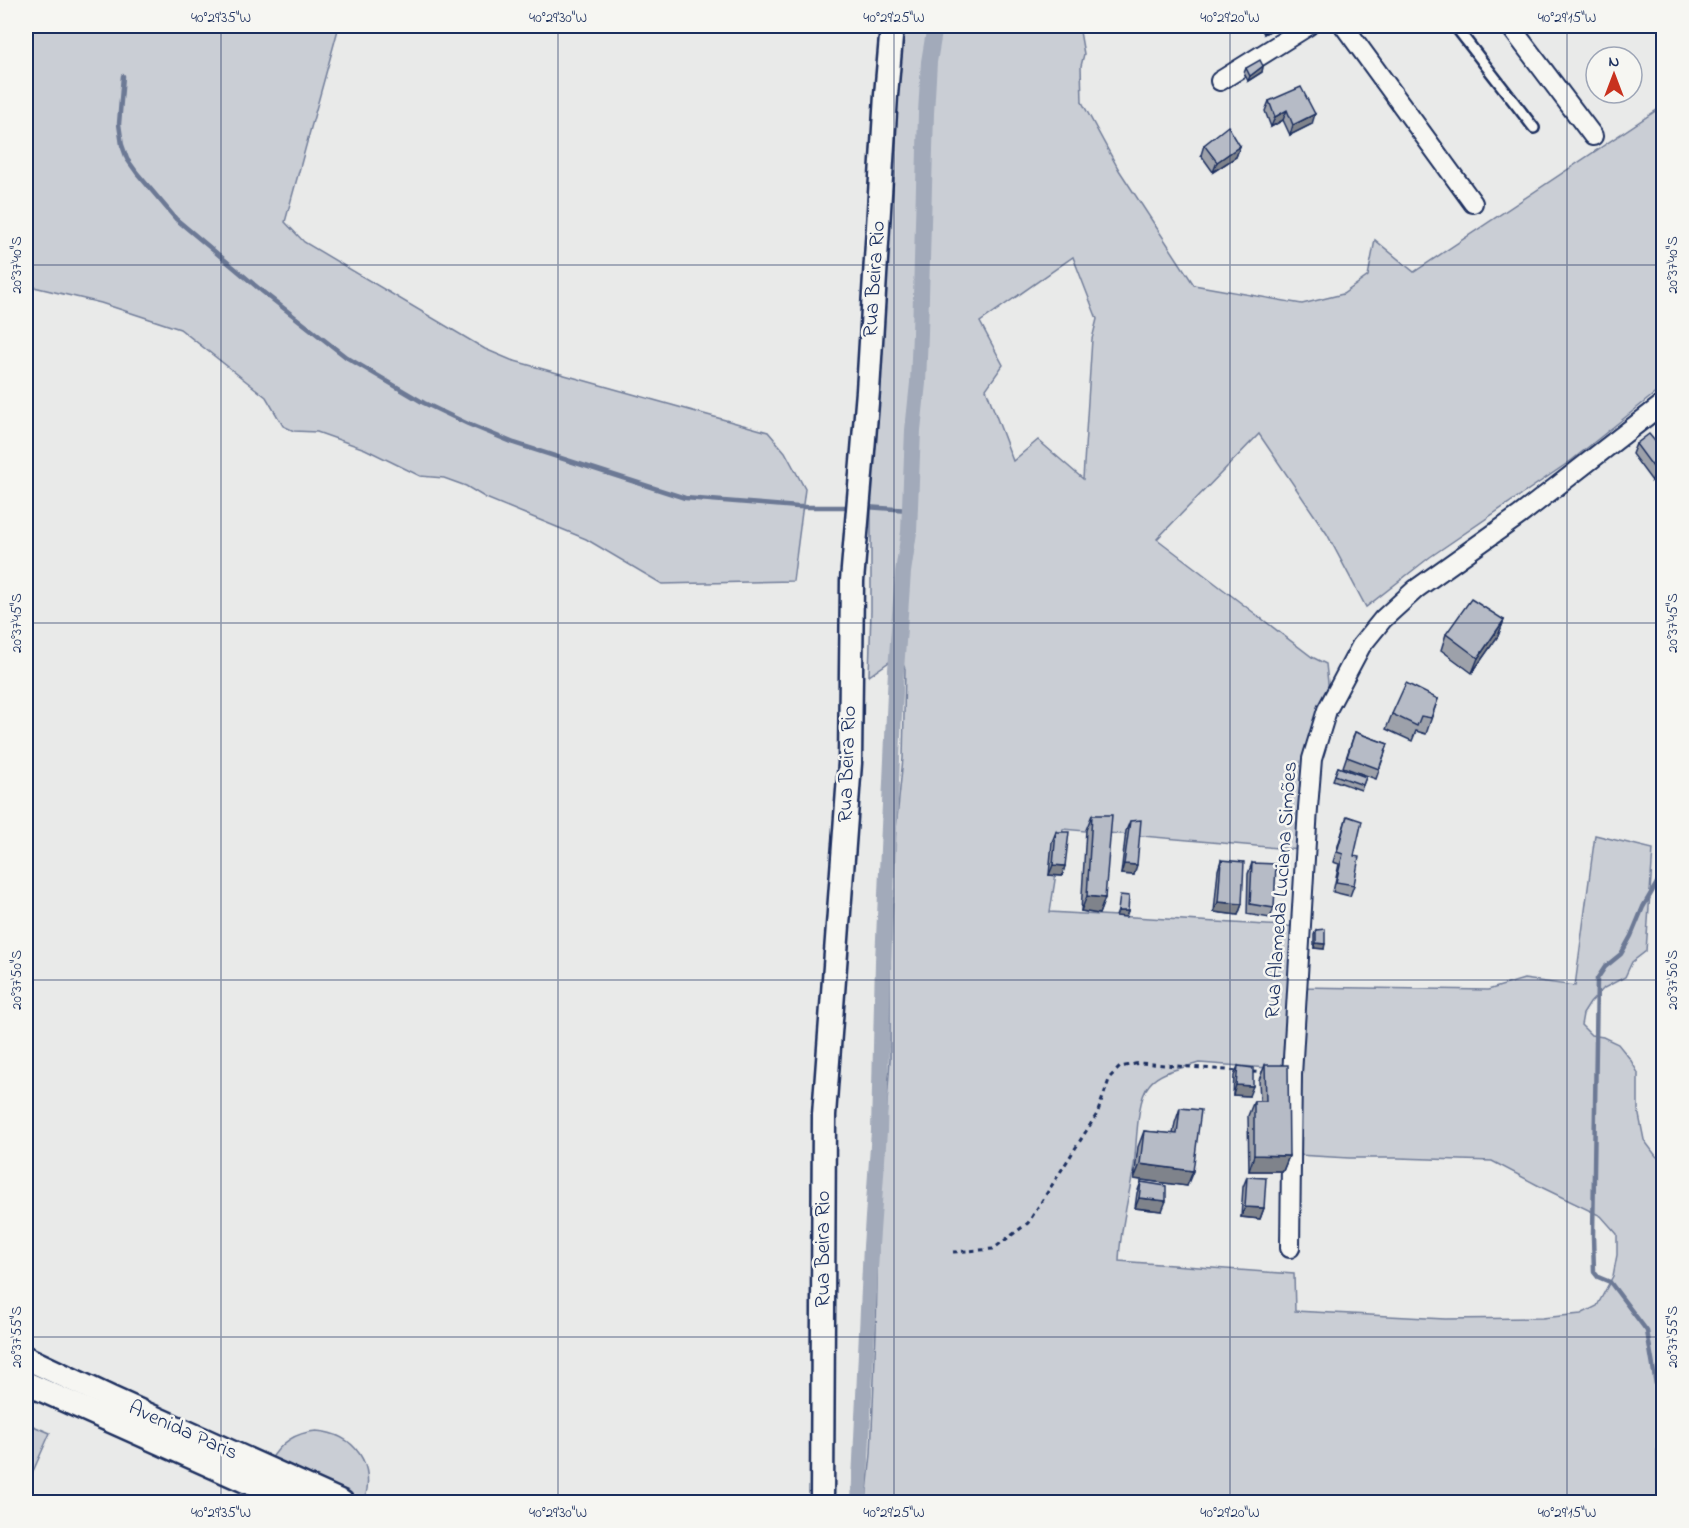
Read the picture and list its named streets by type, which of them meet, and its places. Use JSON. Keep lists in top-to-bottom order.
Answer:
{
  "streets": {
    "street": ["Rua Beira Rio", "Rua Alameda Luciana Simões", "Avenida Paris"]
  },
  "north": "top",
  "coordinates": [
    "40°29'35\"W",
    "40°29'30\"W",
    "40°29'25\"W",
    "40°29'20\"W",
    "40°29'15\"W",
    "20°37'40\"S",
    "20°37'45\"S",
    "20°37'50\"S",
    "20°37'55\"S"
  ]
}
